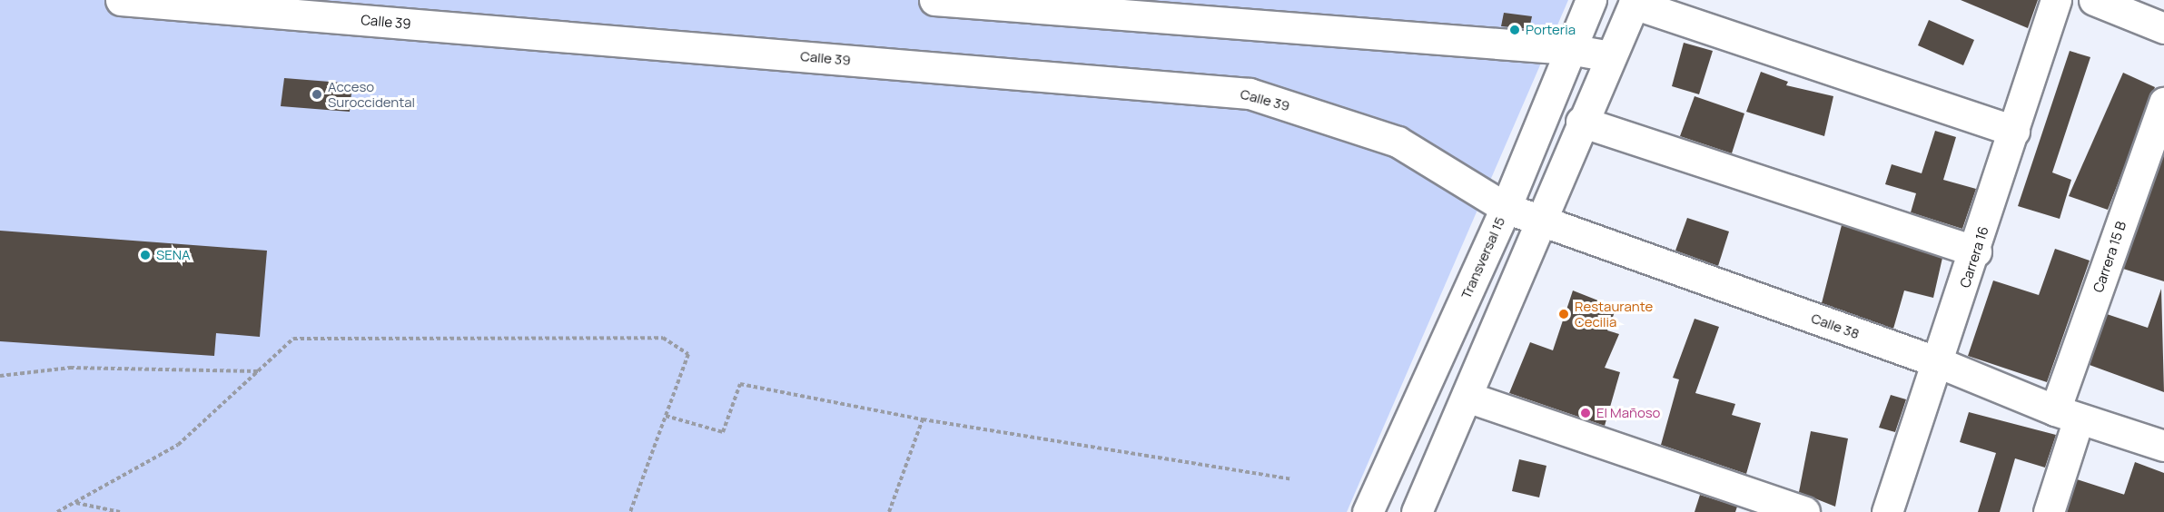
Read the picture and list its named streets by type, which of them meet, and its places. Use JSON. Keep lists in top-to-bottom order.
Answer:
{
  "streets": {
    "street": [
      "Calle 39",
      "Carrera 16",
      "Carrera 15 B",
      "Transversal 15",
      "Calle 38"
    ]
  },
  "crossings": [
    ["Calle 39", "Transversal 15"],
    ["Calle 39", "Calle 38"],
    ["Carrera 16", "Calle 38"],
    ["Carrera 15 B", "Calle 38"],
    ["Transversal 15", "Calle 38"]
  ],
  "places": [
    "Porteria",
    "Acceso Suroccidental",
    "SENA",
    "Restaurante Cecilia",
    "El Mañoso"
  ]
}
